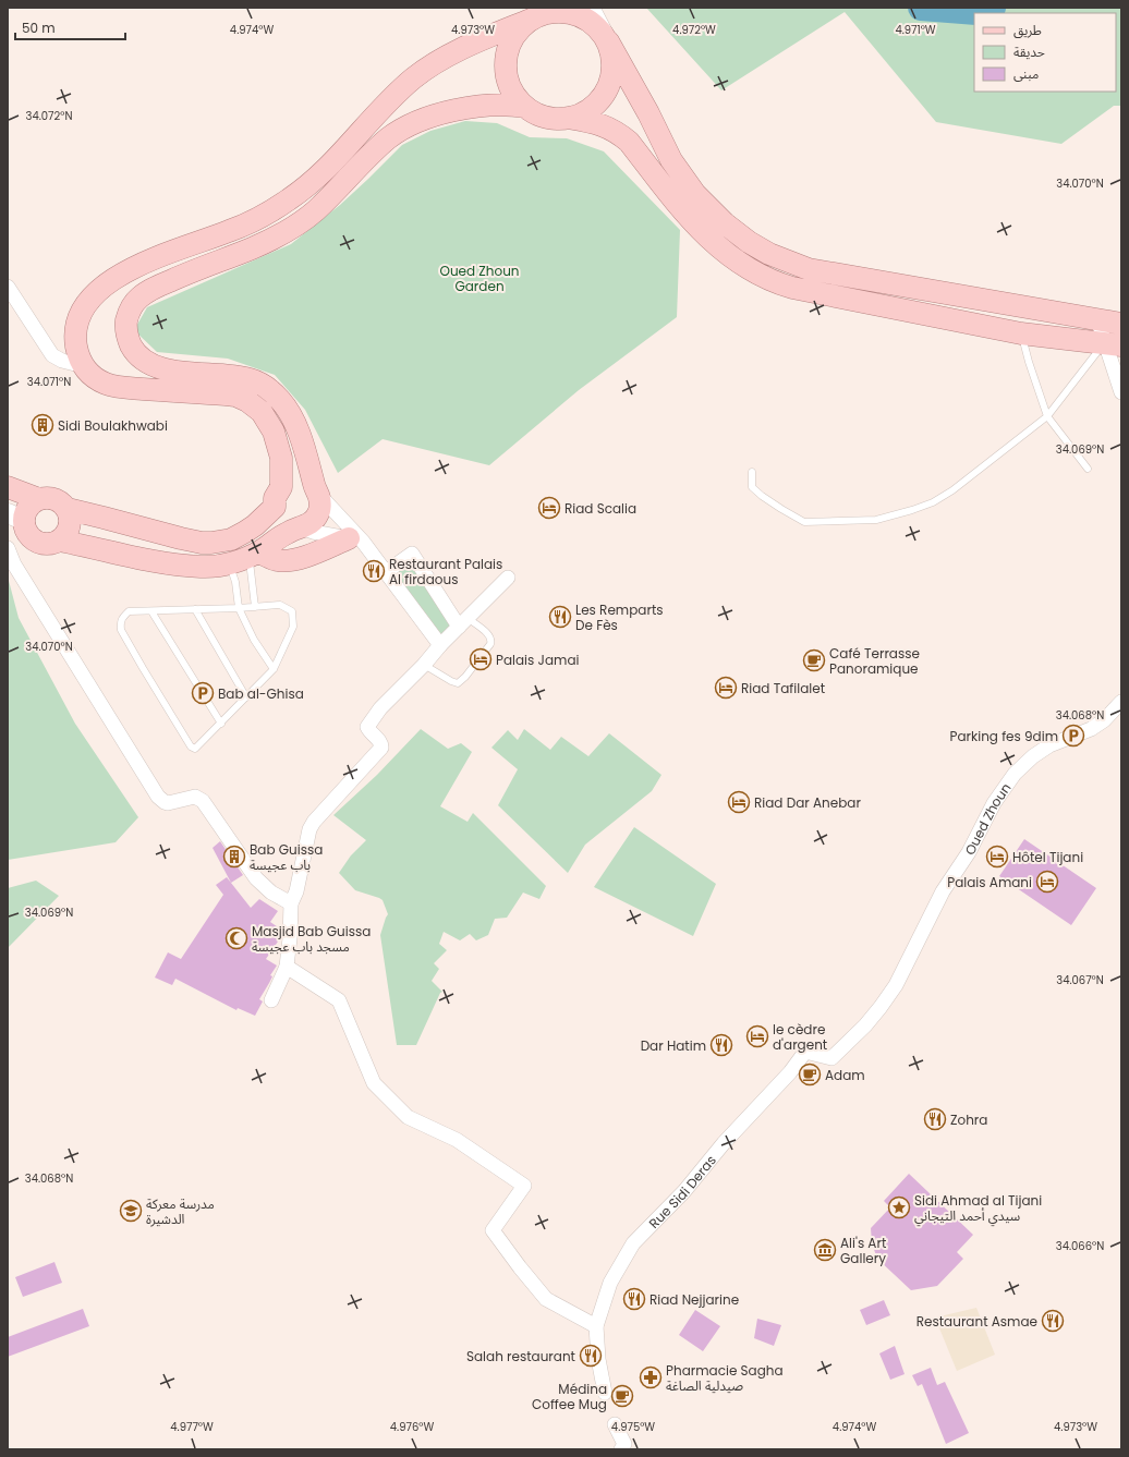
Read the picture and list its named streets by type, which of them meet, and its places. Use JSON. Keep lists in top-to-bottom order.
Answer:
{
  "streets": {
    "street": ["Oued Zhoun", "Rue Sidi Deras"]
  },
  "crossings": [
    ["Oued Zhoun", "Rue Sidi Deras"]
  ],
  "parks": ["Oued Zhoun Garden"],
  "places": {
    "building": ["Sidi Boulakhwabi", "Bab Guissa باب عجيسة"],
    "hotel": [
      "Riad Scalia",
      "Palais Jamai",
      "Riad Tafilalet",
      "Riad Dar Anebar",
      "Hôtel Tijani",
      "Palais Amani",
      "le cèdre d'argent"
    ],
    "restaurant": [
      "Restaurant Palais Al firdaous",
      "Les Remparts De Fès",
      "Dar Hatim",
      "Zohra",
      "Riad Nejjarine",
      "Restaurant Asmae",
      "Salah restaurant"
    ],
    "cafe": ["Café Terrasse Panoramique", "Adam", "Médina Coffee Mug"],
    "parking": ["Bab al-Ghisa", "Parking fes 9dim"],
    "mosque": ["Masjid Bab Guissa مسجد باب عجيسة"],
    "place": ["Sidi Ahmad al Tijani سيدي أحمد التيجاني"],
    "school or university": ["مدرسة معركة الدشيرة"],
    "museum": ["Ali's Art Gallery"],
    "pharmacy": ["Pharmacie Sagha صيدلية الصاغة"]
  },
  "legend": ["طريق", "حديقة", "مبنى"],
  "scale_bar": "50 m",
  "coordinates": [
    "4.974°W",
    "4.973°W",
    "4.972°W",
    "4.971°W",
    "34.072°N",
    "34.070°N",
    "34.071°N",
    "34.069°N",
    "34.068°N",
    "34.067°N",
    "34.066°N",
    "4.977°W",
    "4.976°W",
    "4.975°W"
  ]
}
